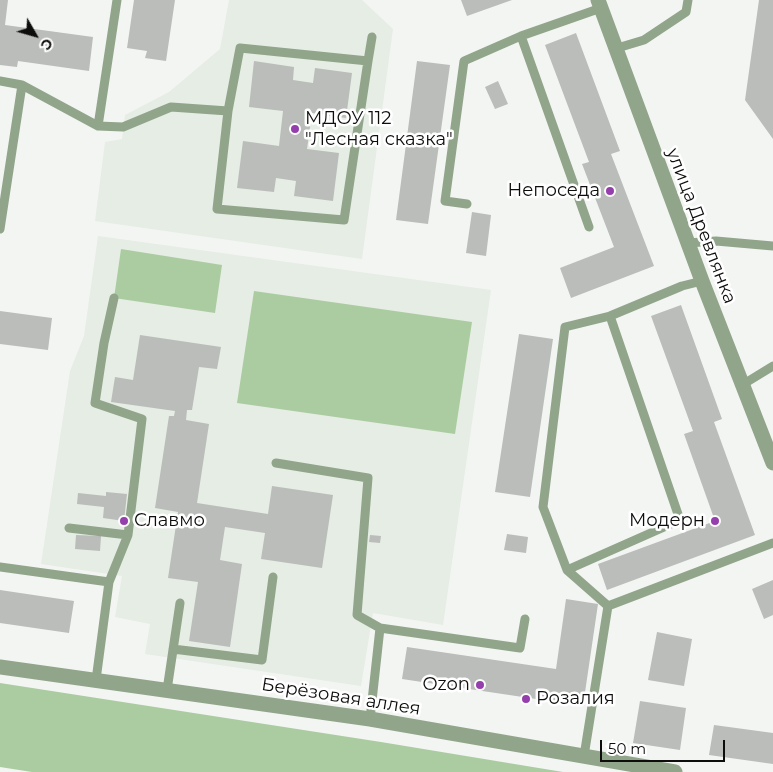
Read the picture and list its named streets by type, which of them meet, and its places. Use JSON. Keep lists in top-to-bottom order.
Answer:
{
  "streets": {
    "street": ["улица Древлянка", "Берёзовая аллея"]
  },
  "places": [
    "МДОУ 112 \"Лесная сказка\"",
    "Непоседа",
    "Славмо",
    "Модерн",
    "Ozon",
    "Розалия"
  ],
  "scale_bar": "50 m",
  "north": "bottom right"
}
